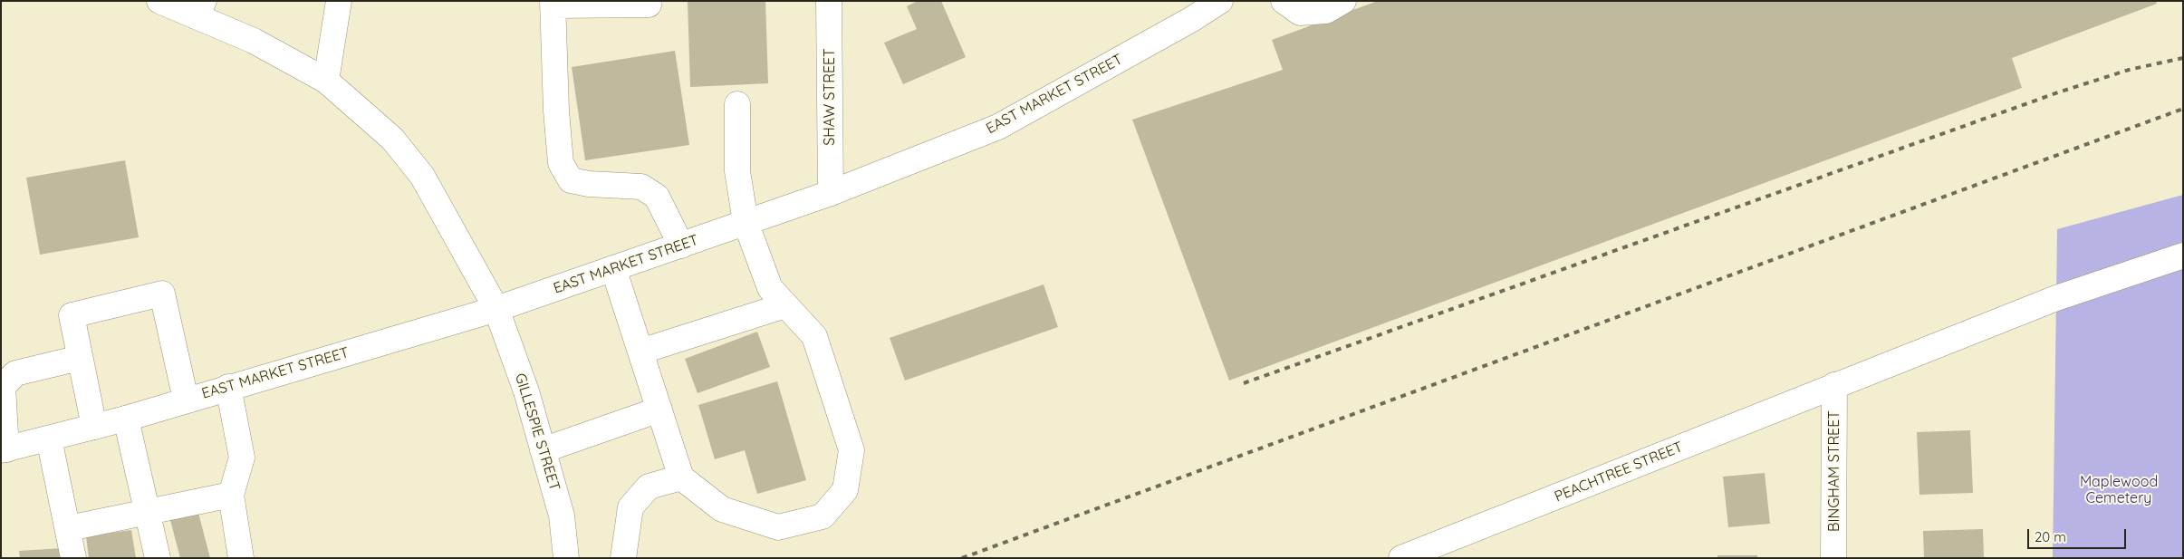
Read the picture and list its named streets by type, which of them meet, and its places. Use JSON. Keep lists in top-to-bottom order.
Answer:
{
  "streets": {
    "main road": [
      "EAST MARKET STREET",
      "SHAW STREET",
      "GILLESPIE STREET",
      "BINGHAM STREET",
      "PEACHTREE STREET"
    ]
  },
  "crossings": [
    ["EAST MARKET STREET", "SHAW STREET"],
    ["EAST MARKET STREET", "GILLESPIE STREET"],
    ["BINGHAM STREET", "PEACHTREE STREET"]
  ],
  "parks": ["Maplewood Cemetery"],
  "scale_bar": "20 m"
}
